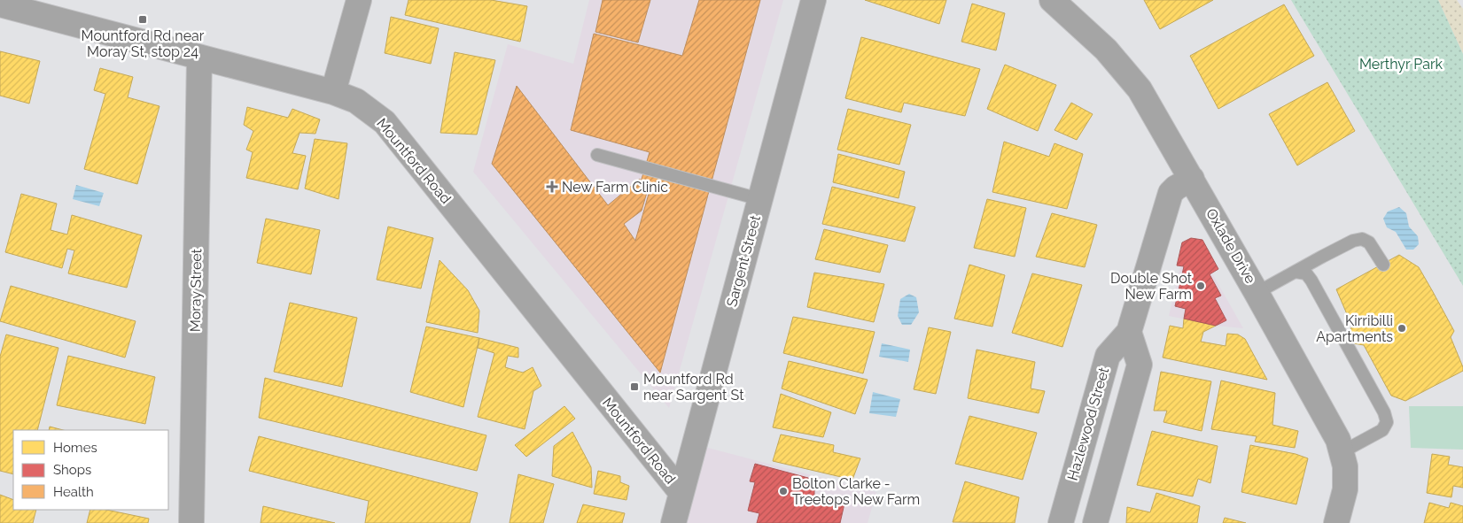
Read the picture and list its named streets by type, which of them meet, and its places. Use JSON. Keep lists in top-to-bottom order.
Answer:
{
  "streets": {
    "street": [
      "Mountford Road",
      "Oxlade Drive",
      "Sargent Street",
      "Moray Street",
      "Hazlewood Street"
    ]
  },
  "crossings": [
    ["Mountford Road", "Sargent Street"],
    ["Mountford Road", "Moray Street"],
    ["Oxlade Drive", "Hazlewood Street"]
  ],
  "parks": ["Merthyr Park"],
  "places": {
    "transit": ["Mountford Rd near Moray St, stop 24", "Mountford Rd near Sargent St"],
    "health": ["New Farm Clinic"],
    "other": ["Double Shot New Farm", "Kirribilli Apartments", "Bolton Clarke - Treetops New Farm"]
  },
  "legend": ["Homes", "Shops", "Health"]
}
